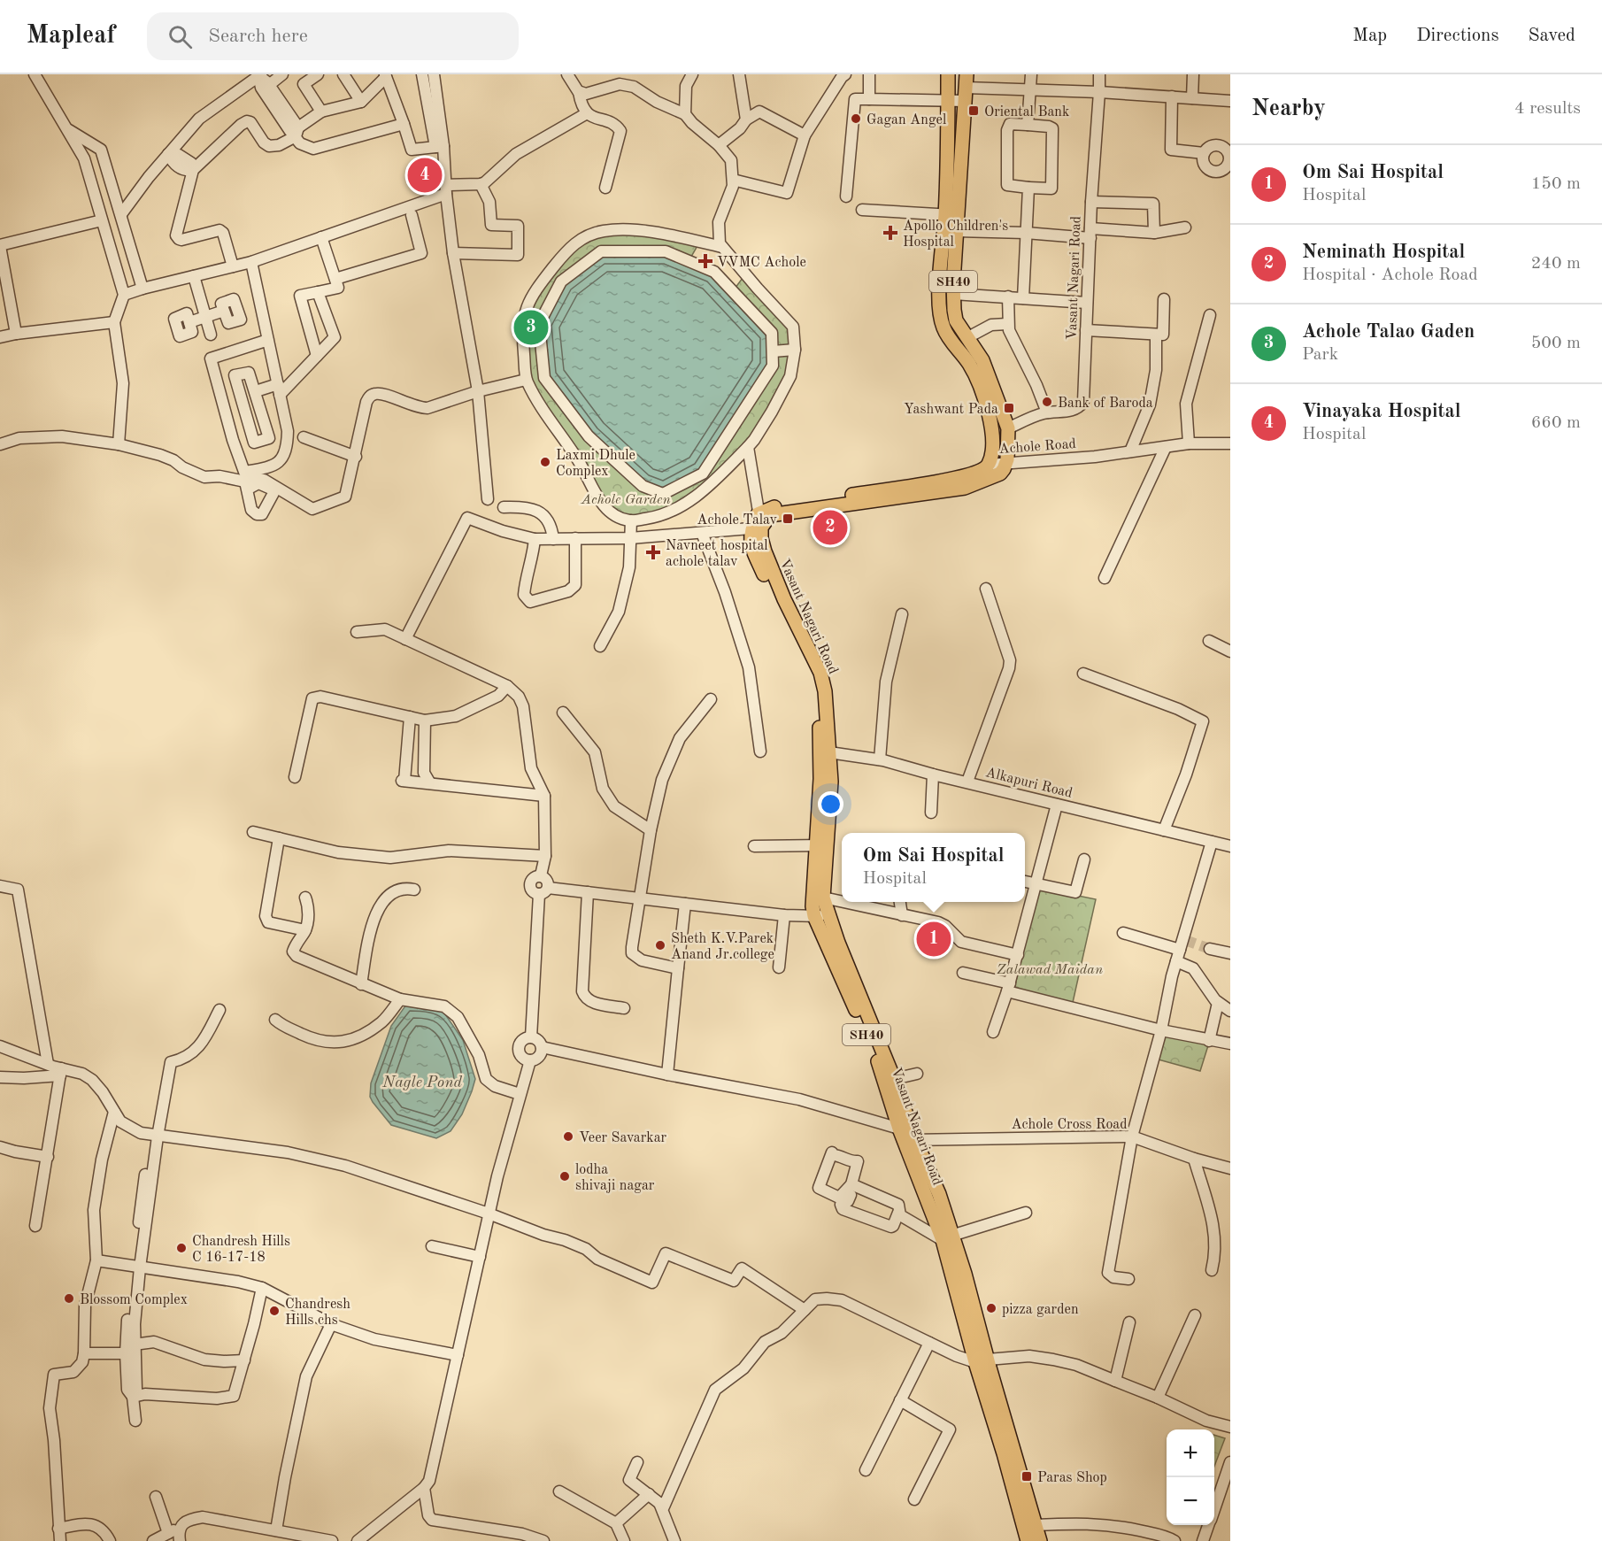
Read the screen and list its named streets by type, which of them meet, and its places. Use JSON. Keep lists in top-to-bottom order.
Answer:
{
  "streets": {
    "main road": ["Vasant Nagari Road", "SH40", "Achole Road"],
    "street": ["Alkapuri Road", "Achole Cross Road"]
  },
  "crossings": [
    ["Vasant Nagari Road", "SH40"],
    ["Vasant Nagari Road", "Achole Road"],
    ["Vasant Nagari Road", "Alkapuri Road"],
    ["Vasant Nagari Road", "Achole Cross Road"],
    ["SH40", "Achole Road"]
  ],
  "water": ["Nagle Pond"],
  "parks": ["Achole Garden", "Zalawad Maidan"],
  "places": {
    "transit": [
      "Oriental Bank",
      "Yashwant Pada",
      "Achole Talav",
      "Paras Shop"
    ],
    "other": [
      "Gagan Angel",
      "Bank of Baroda",
      "Laxmi Dhule Complex",
      "Sheth K.V.Parek Anand Jr.college",
      "Veer Savarkar",
      "lodha shivaji nagar",
      "Chandresh Hills C 16-17-18",
      "Blossom Complex",
      "pizza garden",
      "Chandresh Hills chs"
    ],
    "health": ["Apollo Children's Hospital", "VVMC Achole", "Navneet hospital achole talav"]
  },
  "page": {
    "header": "Mapleaf",
    "search": "Search here",
    "nav": ["Map", "Directions", "Saved"],
    "heading": ["Nearby", "4 results"],
    "list": [
      {
        "mark": "1",
        "name": "Om Sai Hospital",
        "note": "Hospital",
        "value": "150 m"
      },
      {
        "mark": "2",
        "name": "Neminath Hospital",
        "note": "Hospital · Achole Road",
        "value": "240 m"
      },
      {
        "mark": "3",
        "name": "Achole Talao Gaden",
        "note": "Park",
        "value": "500 m"
      },
      {
        "mark": "4",
        "name": "Vinayaka Hospital",
        "note": "Hospital",
        "value": "660 m"
      }
    ],
    "pins": [
      "4",
      "3",
      "2",
      "1"
    ],
    "popup": ["Om Sai Hospital", "Hospital"],
    "map_buttons": ["+", "−"]
  }
}
